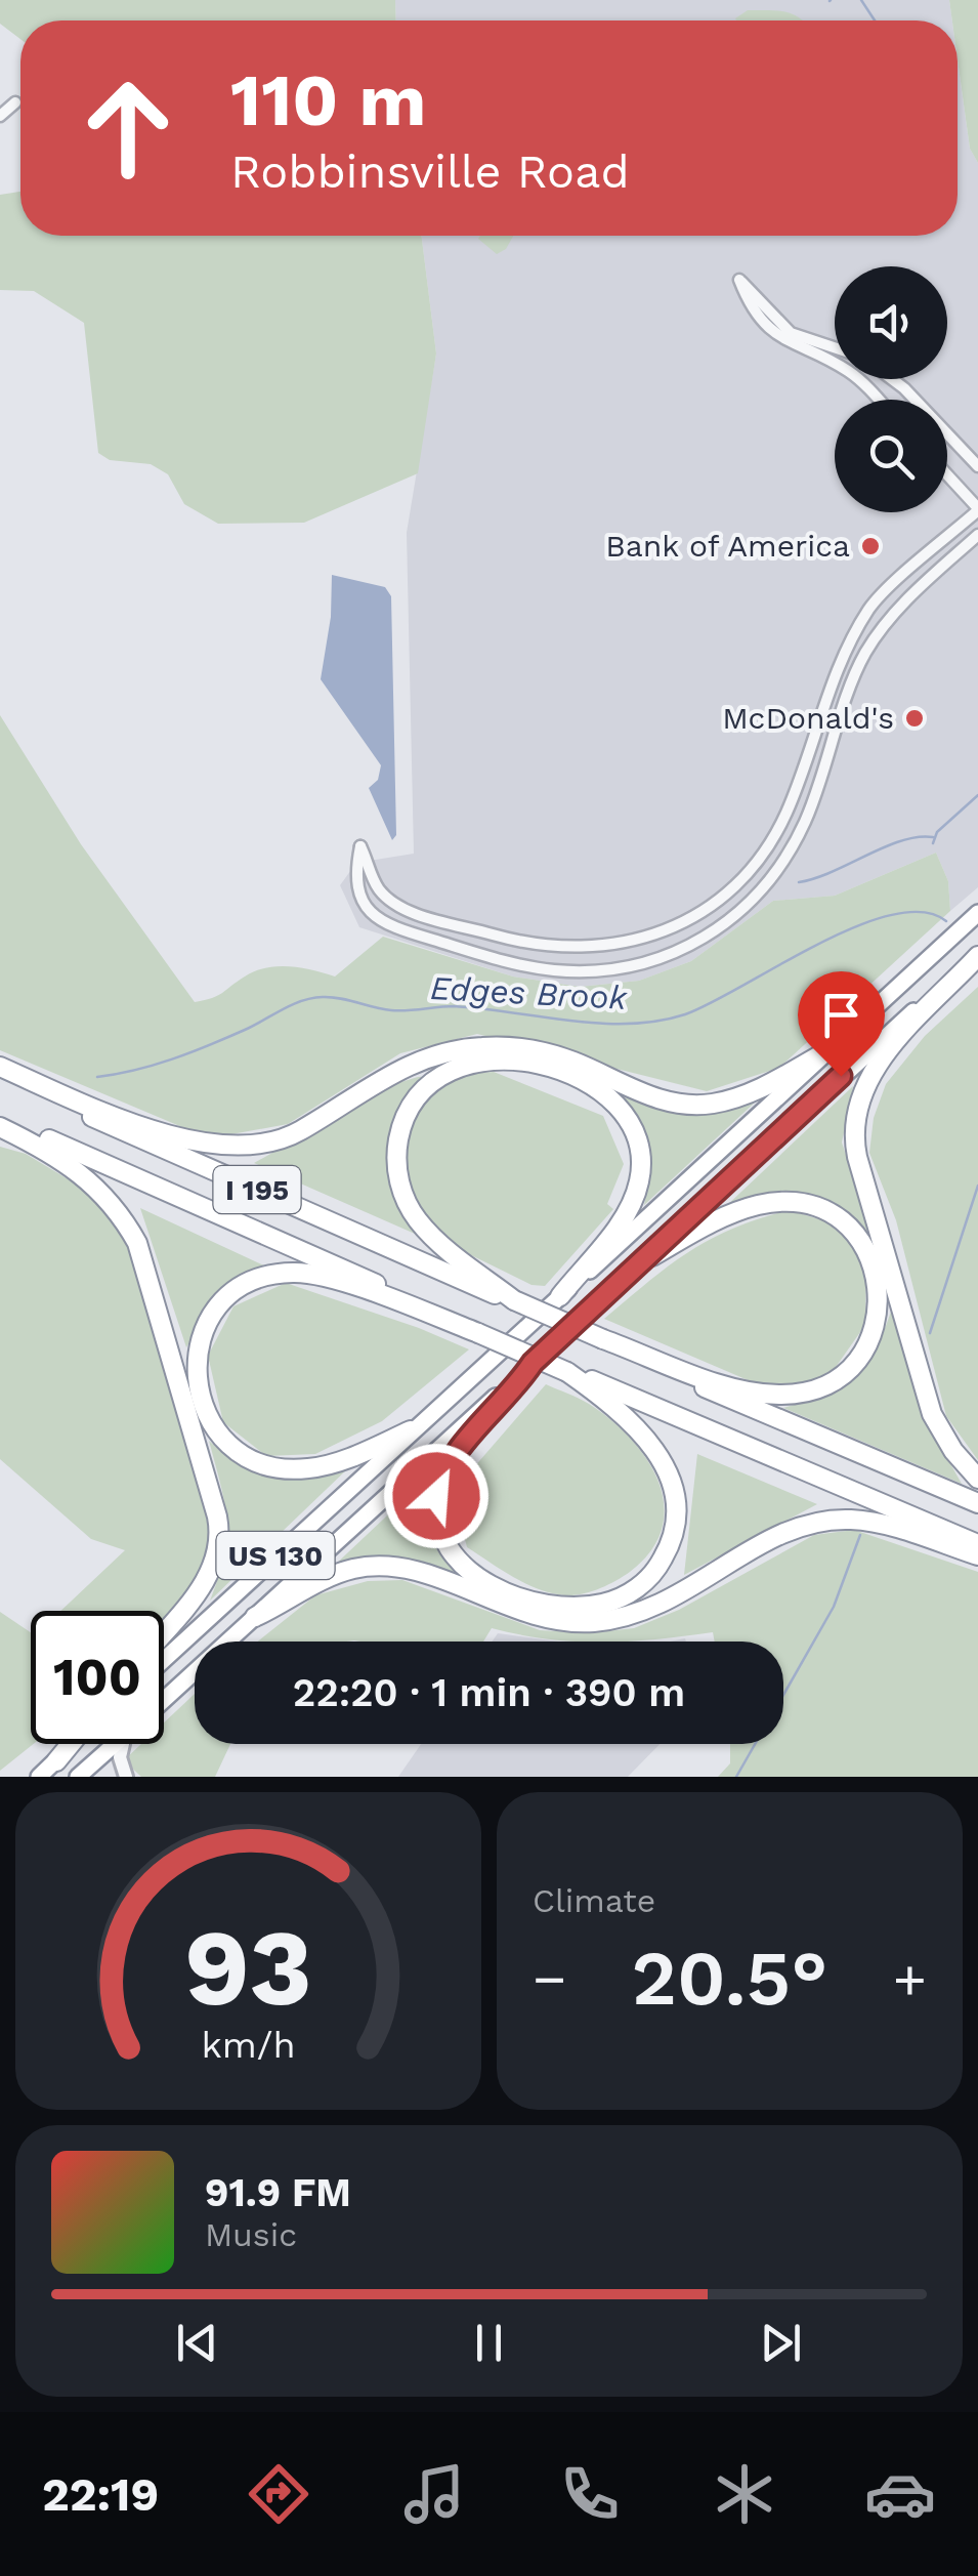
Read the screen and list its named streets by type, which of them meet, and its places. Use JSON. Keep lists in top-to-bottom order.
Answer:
{
  "streets": {
    "highway": ["I 195", "US 130"]
  },
  "water": ["Edges Brook"],
  "places": ["Bank of America", "McDonald's"],
  "page": {
    "turn": ["110 m", "Robbinsville Road"],
    "limit": "100",
    "trip": "22:20 · 1 min · 390 m",
    "tile": "Climate",
    "heat": ["−", "20.5°", "+"],
    "song": ["91.9 FM", "Music"],
    "tabs": "22:19",
    "gauge": ["93", "km/h"]
  }
}
